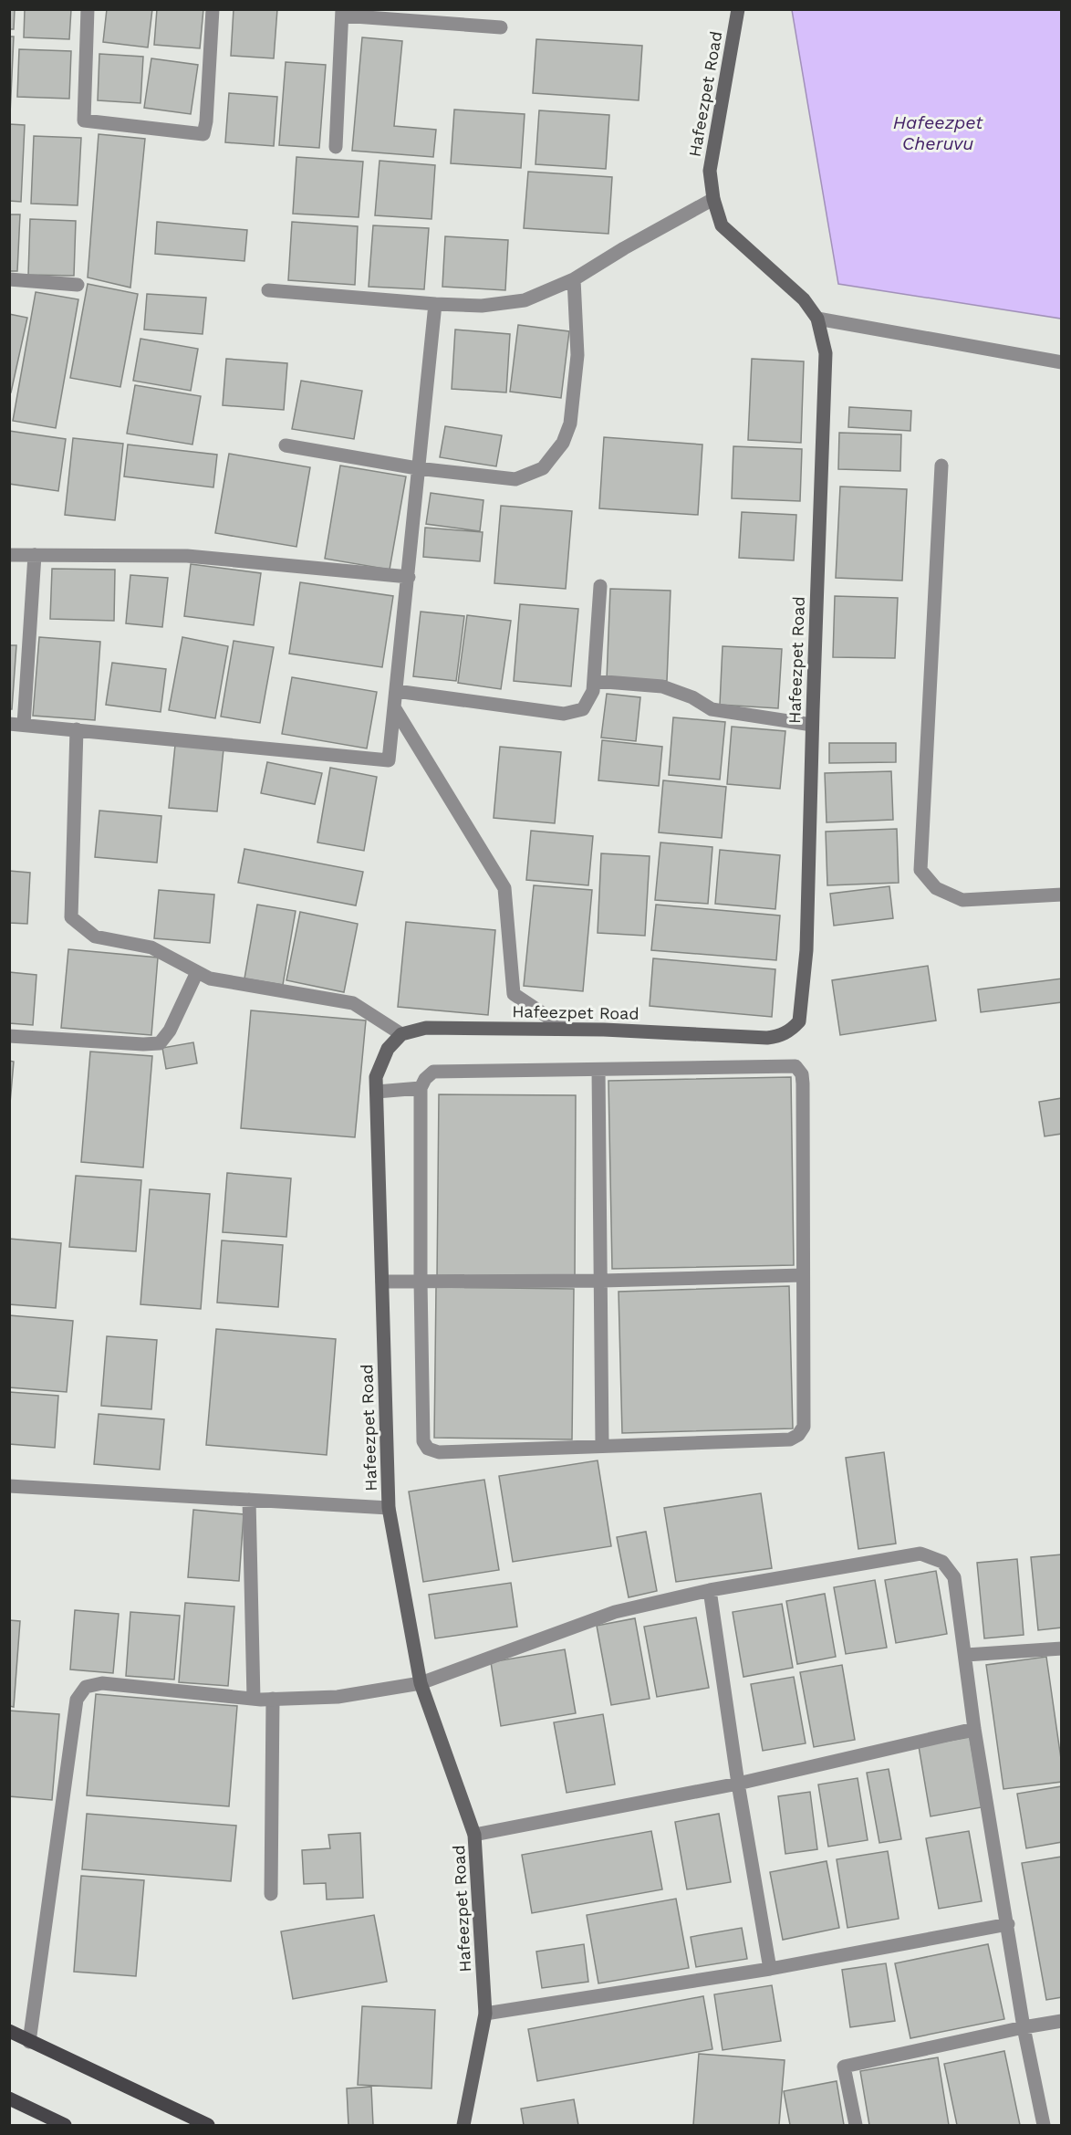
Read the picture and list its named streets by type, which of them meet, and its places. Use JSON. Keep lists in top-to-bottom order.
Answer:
{
  "streets": {
    "street": ["Hafeezpet Road"]
  },
  "water": ["Hafeezpet Cheruvu"]
}
